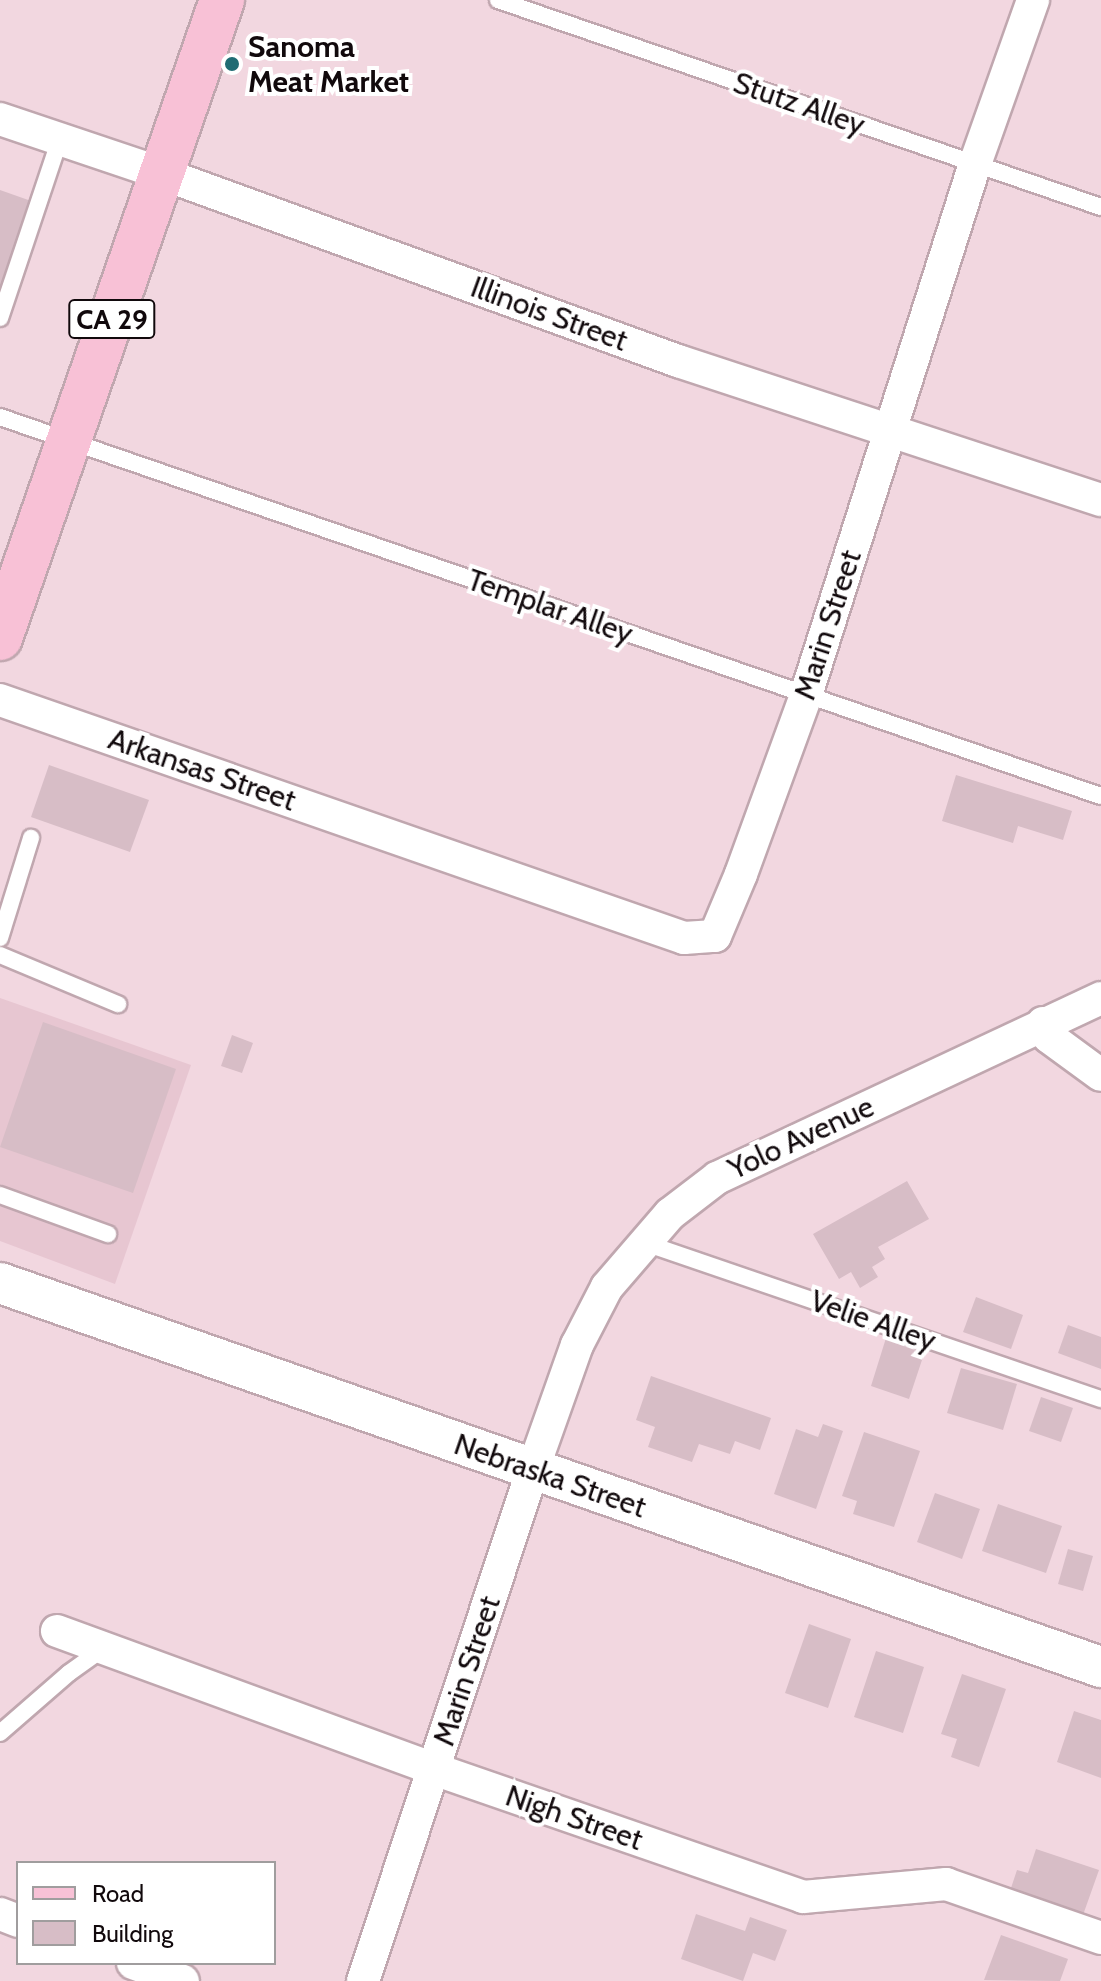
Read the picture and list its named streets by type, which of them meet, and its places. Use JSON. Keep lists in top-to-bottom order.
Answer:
{
  "streets": {
    "main road": ["CA 29"],
    "street": [
      "Illinois Street",
      "Marin Street",
      "Arkansas Street",
      "Yolo Avenue",
      "Nebraska Street",
      "Nigh Street"
    ],
    "lane": ["Stutz Alley", "Templar Alley", "Velie Alley"]
  },
  "crossings": [
    ["Stutz Alley", "Marin Street"],
    ["Illinois Street", "CA 29"],
    ["Illinois Street", "Marin Street"],
    ["CA 29", "Templar Alley"],
    ["Templar Alley", "Marin Street"],
    ["Marin Street", "Arkansas Street"],
    ["Marin Street", "Yolo Avenue"],
    ["Marin Street", "Nebraska Street"],
    ["Marin Street", "Nigh Street"],
    ["Yolo Avenue", "Velie Alley"]
  ],
  "places": ["Sanoma Meat Market"],
  "legend": ["Road", "Building"]
}
